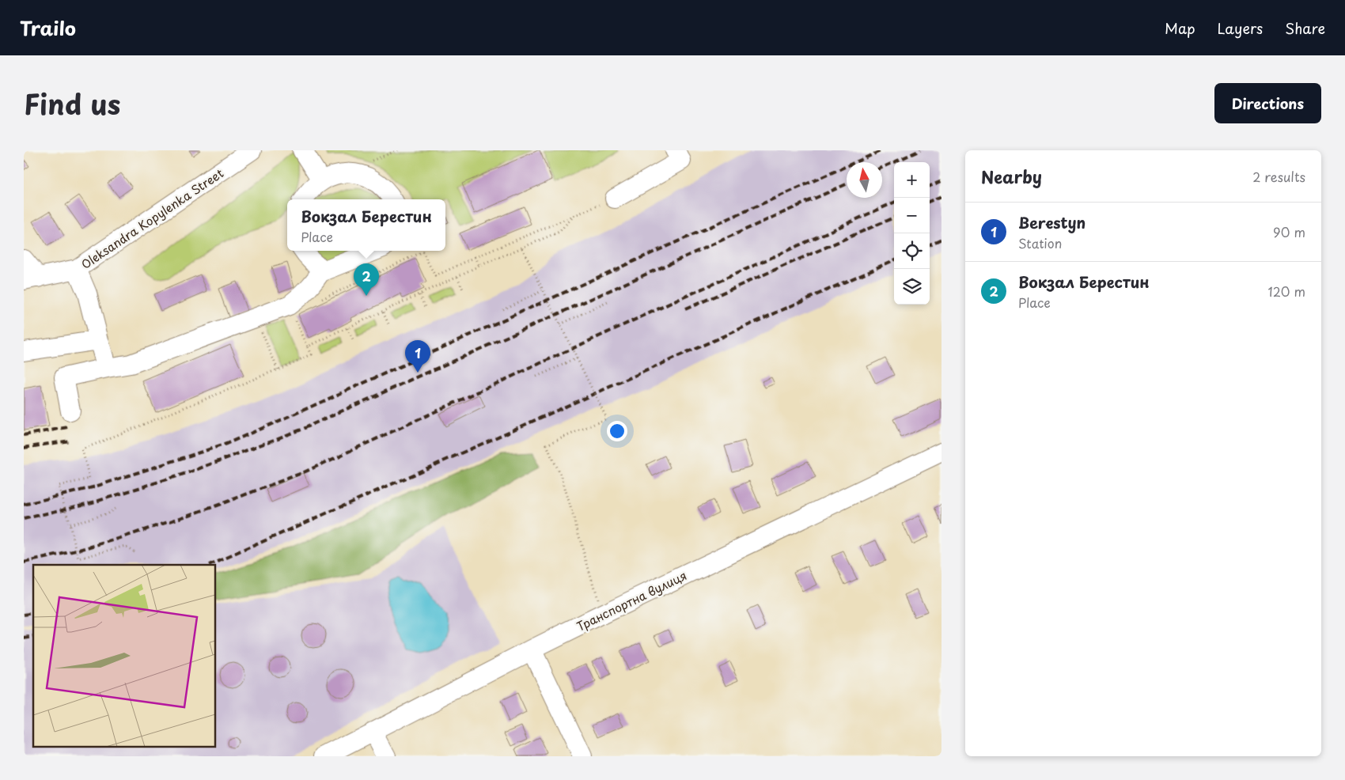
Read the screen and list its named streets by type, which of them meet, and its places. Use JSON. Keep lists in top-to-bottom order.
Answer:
{
  "streets": {
    "street": ["Oleksandra Kopylenka Street", "Транспортна вулиця"]
  },
  "north": "top",
  "page": {
    "header": "Trailo",
    "nav": ["Map", "Layers", "Share"],
    "title": "Find us",
    "buttons": "Directions",
    "heading": ["Nearby", "2 results"],
    "map_buttons": ["+", "−"],
    "popup": ["Вокзал Берестин", "Place"],
    "list": [
      {
        "mark": "1",
        "name": "Berestyn",
        "note": "Station",
        "value": "90 m"
      },
      {
        "mark": "2",
        "name": "Вокзал Берестин",
        "note": "Place",
        "value": "120 m"
      }
    ],
    "pins": ["2", "1"]
  }
}
